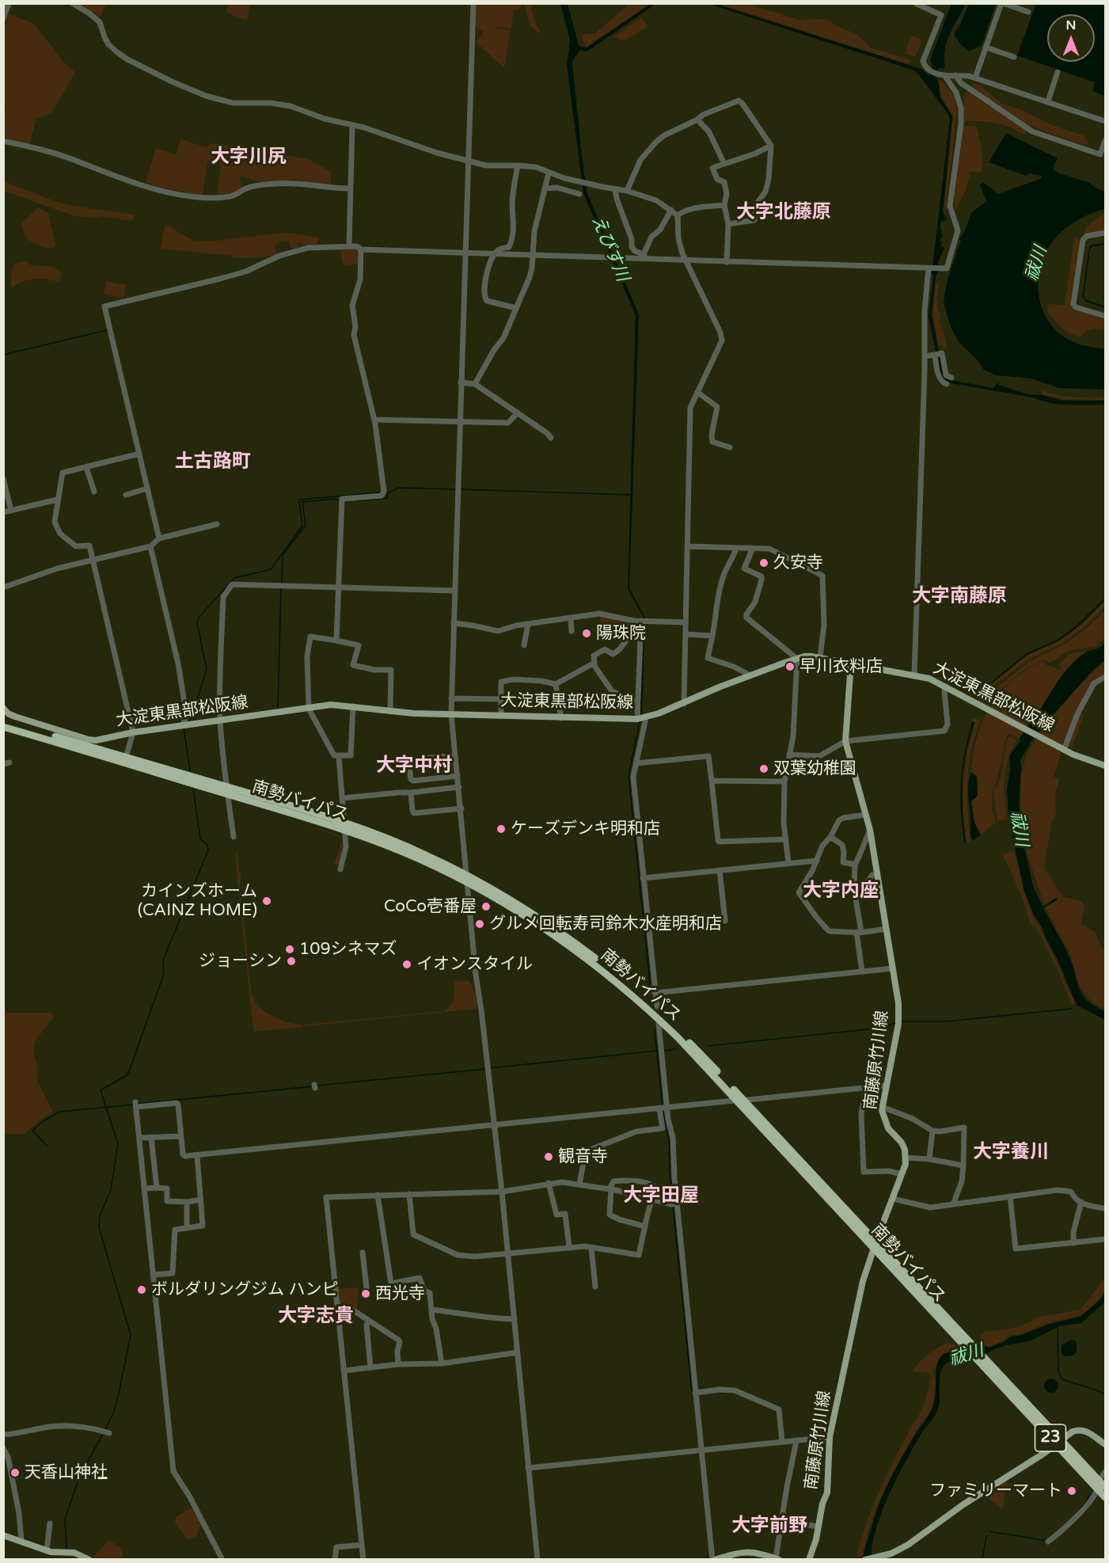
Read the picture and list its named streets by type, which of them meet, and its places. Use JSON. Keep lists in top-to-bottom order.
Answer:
{
  "streets": {
    "highway": ["南勢バイパス", "23"],
    "main road": ["大淀東黒部松阪線", "南藤原竹川線"]
  },
  "crossings": [
    ["大淀東黒部松阪線", "南藤原竹川線"],
    ["南勢バイパス", "南藤原竹川線"]
  ],
  "districts": [
    "大字川尻",
    "大字北藤原",
    "土古路町",
    "大字南藤原",
    "大字中村",
    "大字内座",
    "大字養川",
    "大字田屋",
    "大字志貴",
    "大字前野"
  ],
  "water": ["えびす川", "祓川"],
  "places": [
    "久安寺",
    "陽珠院",
    "早川衣料店",
    "双葉幼稚園",
    "ケーズデンキ明和店",
    "カインズホーム (CAINZ HOME)",
    "CoCo壱番屋",
    "グルメ回転寿司鈴木水産明和店",
    "109シネマズ",
    "ジョーシン",
    "イオンスタイル",
    "観音寺",
    "ボルダリングジム ハンピ",
    "西光寺",
    "天香山神社",
    "ファミリーマート"
  ],
  "north": "top"
}
